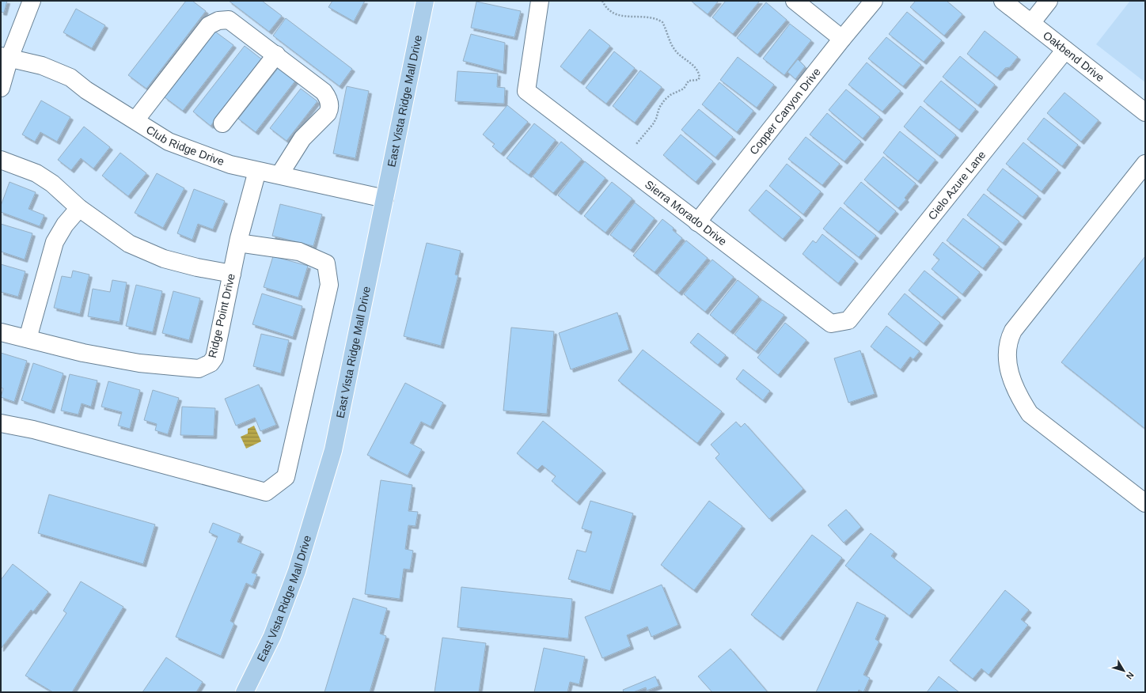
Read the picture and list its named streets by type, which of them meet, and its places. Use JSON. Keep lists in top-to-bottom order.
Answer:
{
  "streets": {
    "main road": ["East Vista Ridge Mall Drive"],
    "street": [
      "Oakbend Drive",
      "Copper Canyon Drive",
      "Club Ridge Drive",
      "Cielo Azure Lane",
      "Sierra Morado Drive",
      "Ridge Point Drive"
    ]
  },
  "crossings": [
    ["Oakbend Drive", "Cielo Azure Lane"],
    ["East Vista Ridge Mall Drive", "Club Ridge Drive"],
    ["Copper Canyon Drive", "Sierra Morado Drive"],
    ["Club Ridge Drive", "Ridge Point Drive"],
    ["Cielo Azure Lane", "Sierra Morado Drive"]
  ],
  "north": "bottom right"
}
